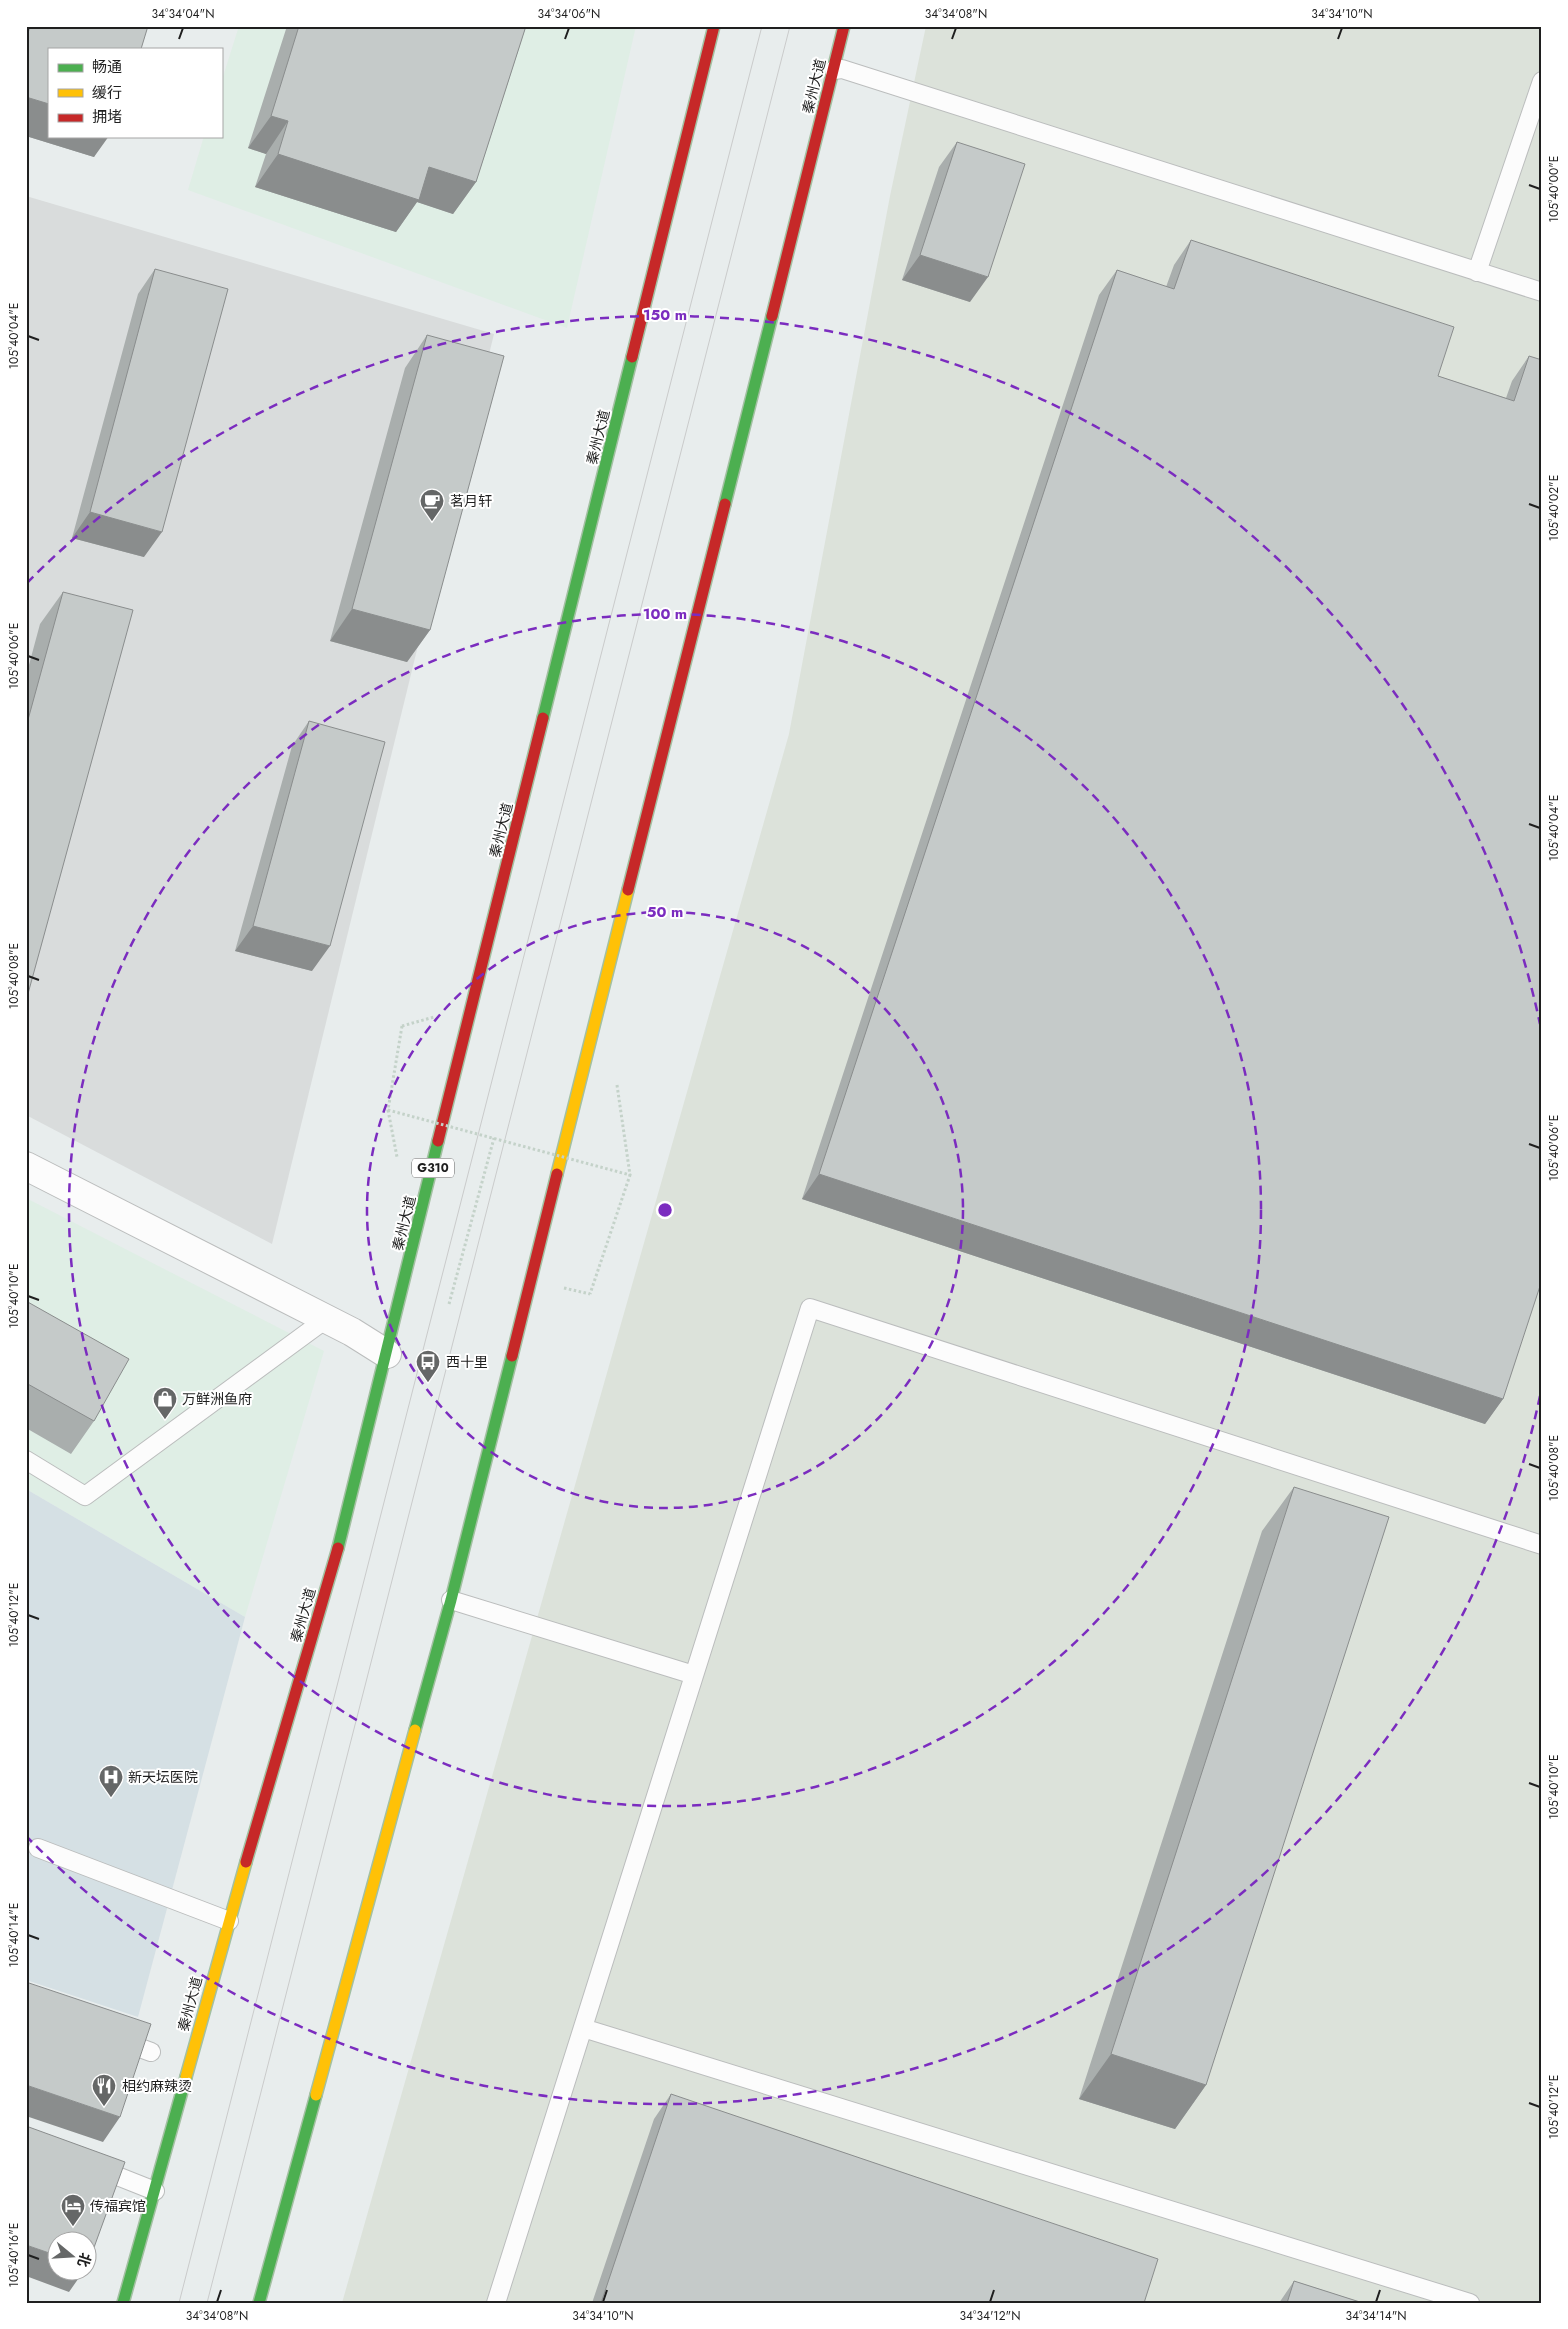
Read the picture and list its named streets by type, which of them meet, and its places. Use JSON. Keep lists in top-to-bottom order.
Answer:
{
  "streets": {
    "highway": ["秦州大道", "G310"]
  },
  "places": {
    "cafe": ["茗月轩"],
    "bus stop": ["西十里"],
    "shop": ["万鲜洲鱼府"],
    "hospital": ["新天坛医院"],
    "restaurant": ["相约麻辣烫"],
    "hotel": ["传福宾馆"]
  },
  "legend": ["畅通", "缓行", "拥堵"],
  "north": "right",
  "coordinates": [
    "34°34'04\"N",
    "34°34'06\"N",
    "34°34'08\"N",
    "34°34'10\"N",
    "105°40'00\"E",
    "105°40'04\"E",
    "105°40'02\"E",
    "105°40'06\"E",
    "105°40'08\"E",
    "105°40'10\"E",
    "105°40'12\"E",
    "105°40'14\"E",
    "105°40'16\"E",
    "34°34'12\"N",
    "34°34'14\"N"
  ],
  "rings": ["150 m", "100 m", "50 m"]
}
